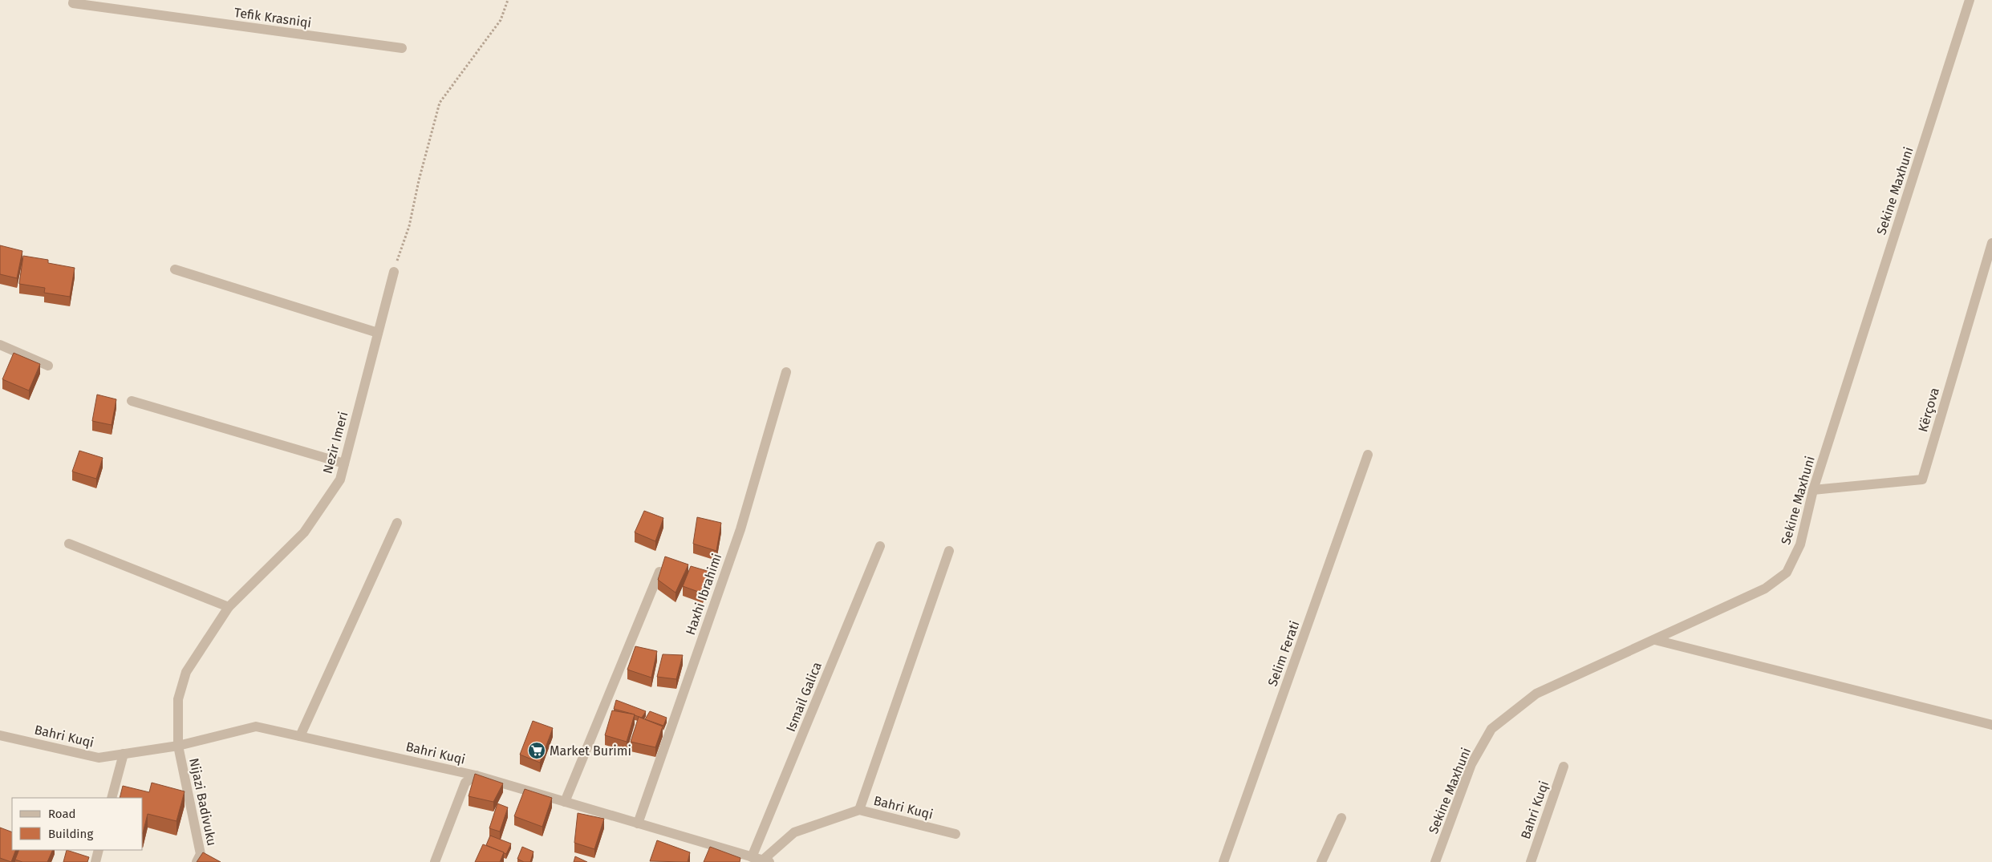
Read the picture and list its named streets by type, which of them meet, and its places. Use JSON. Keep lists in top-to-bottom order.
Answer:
{
  "streets": {
    "street": [
      "Tefik Krasniqi",
      "Sekine Maxhuni",
      "Kërçova",
      "Nezir Imeri",
      "Haxhi Ibrahimi",
      "Selim Ferati",
      "Ismail Galica",
      "Bahri Kuqi",
      "Nijazi Badivuku"
    ]
  },
  "crossings": [
    ["Sekine Maxhuni", "Kërçova"],
    ["Nezir Imeri", "Bahri Kuqi"],
    ["Nezir Imeri", "Nijazi Badivuku"],
    ["Haxhi Ibrahimi", "Bahri Kuqi"],
    ["Ismail Galica", "Bahri Kuqi"],
    ["Bahri Kuqi", "Nijazi Badivuku"]
  ],
  "places": {
    "supermarket": ["Market Burimi"]
  },
  "legend": ["Road", "Building"]
}
